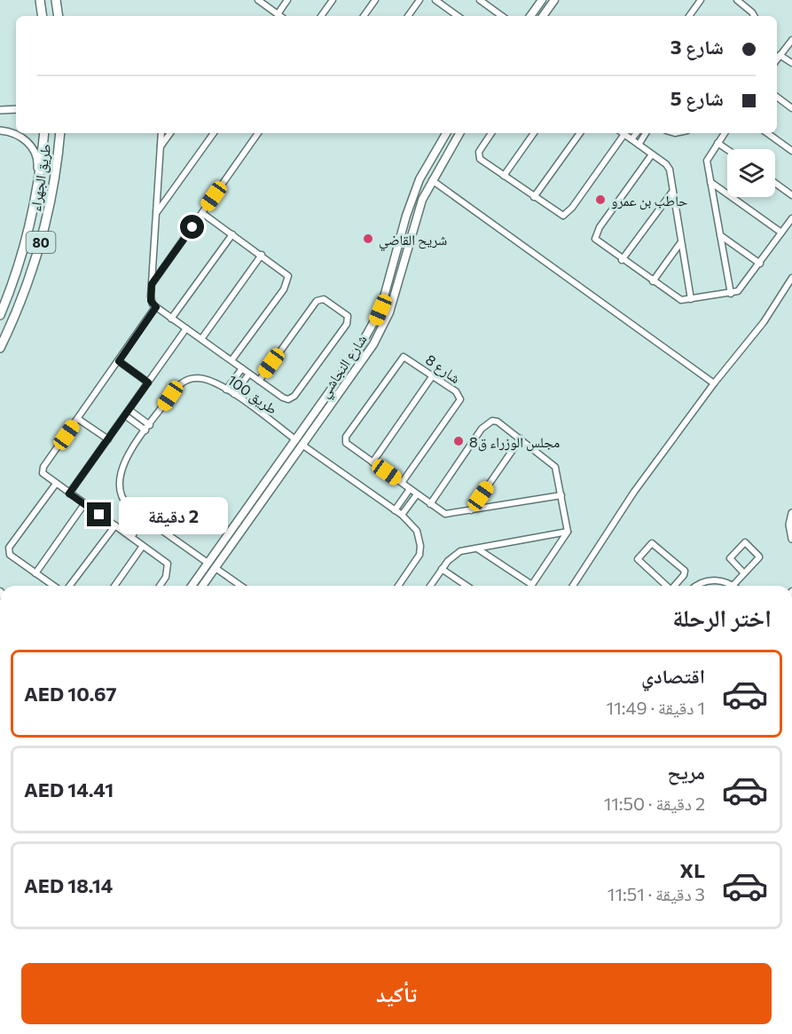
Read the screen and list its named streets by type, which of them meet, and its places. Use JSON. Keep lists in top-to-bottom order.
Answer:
{
  "streets": {
    "highway": ["طريق الجهراء", "80"],
    "main road": ["شارع النجاشي"],
    "street": ["شارع 8", "طريق 100"]
  },
  "crossings": [
    ["شارع النجاشي", "طريق 100"]
  ],
  "places": ["حاطب بن عمرو", "شريح القاضي", "مجلس الوزراء ق8"],
  "page": {
    "banner": ["شارع 3", "شارع 5"],
    "bubble": "2 دقيقة",
    "heading": "اختر الرحلة",
    "list": [
      {
        "name": "اقتصادي",
        "note": "1 دقيقة · 11:49",
        "value": "AED 10.67"
      },
      {
        "name": "مريح",
        "note": "2 دقيقة · 11:50",
        "value": "AED 14.41"
      },
      {
        "name": "XL",
        "note": "3 دقيقة · 11:51",
        "value": "AED 18.14"
      }
    ],
    "buttons": "تأكيد"
  }
}
